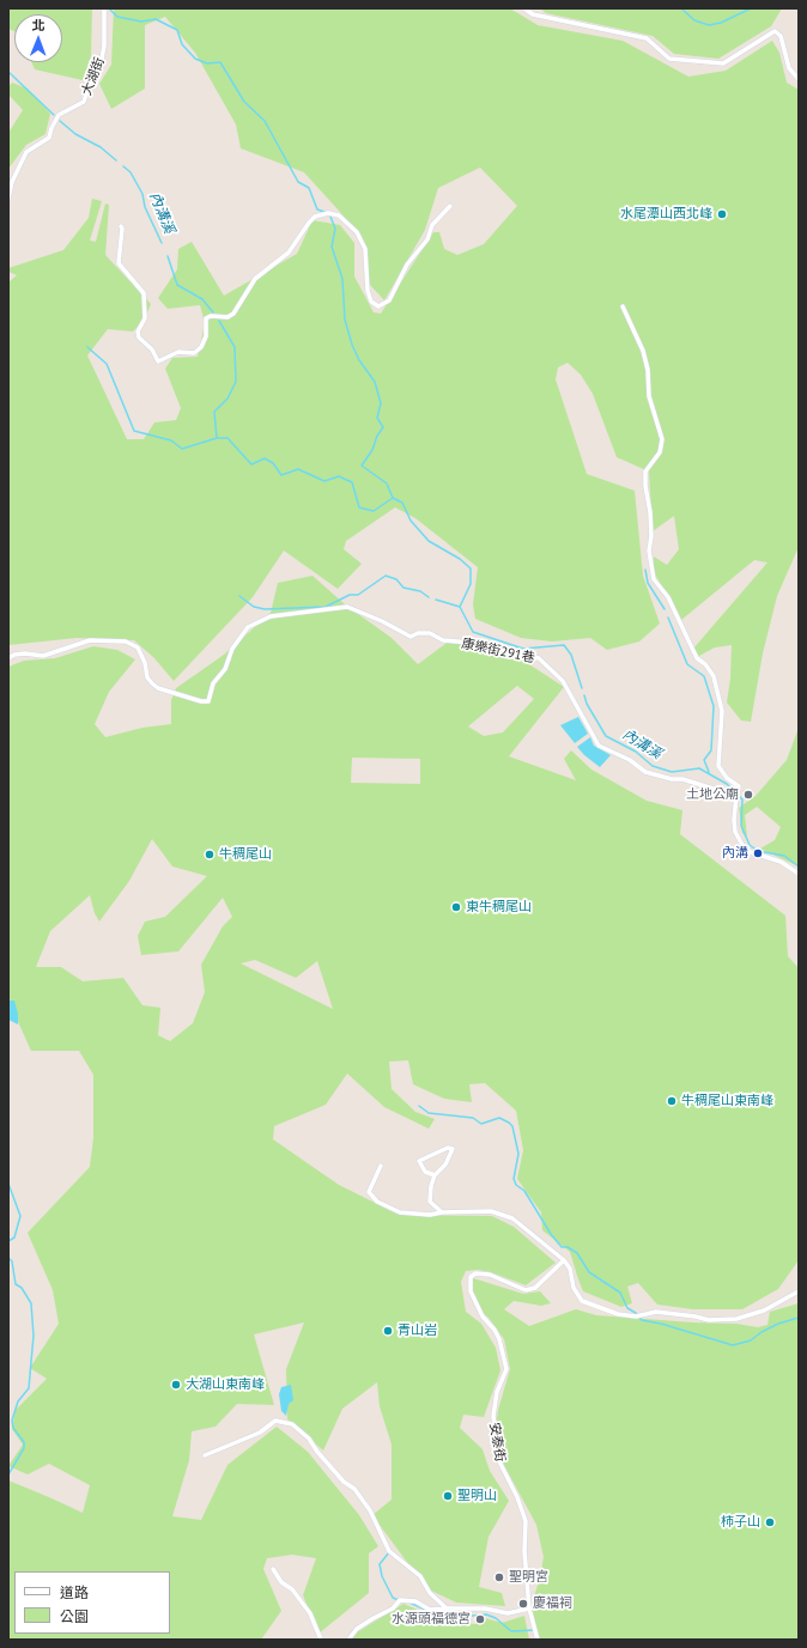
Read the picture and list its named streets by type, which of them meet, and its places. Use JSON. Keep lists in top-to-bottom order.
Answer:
{
  "streets": {
    "street": ["大湖街", "康樂街291巷", "安泰街"]
  },
  "water": ["內溝溪"],
  "places": [
    "水尾潭山西北峰",
    "土地公廟",
    "內溝",
    "牛稠尾山",
    "東牛稠尾山",
    "牛稠尾山東南峰",
    "青山岩",
    "大湖山東南峰",
    "聖明山",
    "柿子山",
    "聖明宮",
    "慶福祠",
    "水源頭福德宮"
  ],
  "legend": ["道路", "公園"],
  "north": "top"
}
